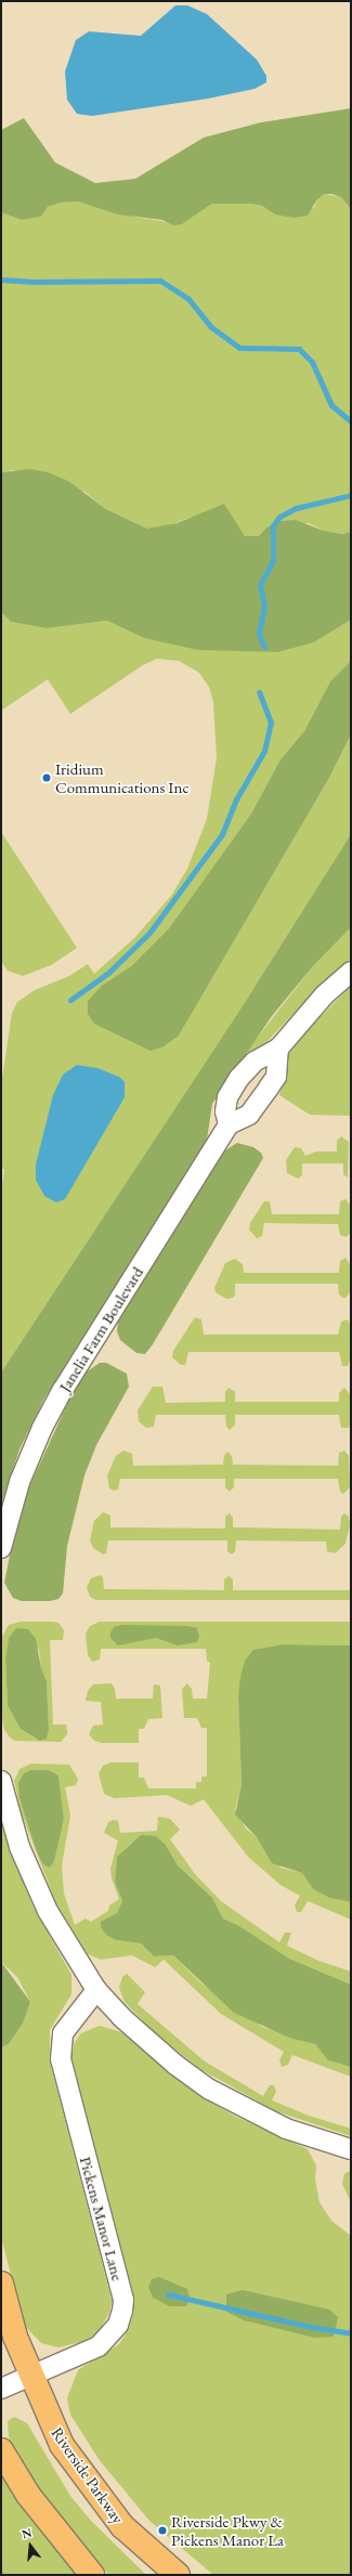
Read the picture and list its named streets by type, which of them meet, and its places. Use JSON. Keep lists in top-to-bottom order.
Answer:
{
  "streets": {
    "main road": ["Riverside Parkway"],
    "street": ["Janelia Farm Boulevard", "Pickens Manor Lane"]
  },
  "crossings": [
    ["Pickens Manor Lane", "Riverside Parkway"]
  ],
  "places": ["Iridium Communications Inc", "Riverside Pkwy & Pickens Manor La"],
  "north": "top"
}
